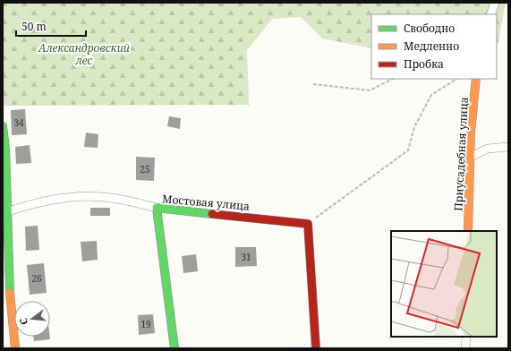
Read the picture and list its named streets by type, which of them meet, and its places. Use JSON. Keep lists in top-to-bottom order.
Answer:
{
  "streets": {
    "street": ["Приусадебная улица", "Мостовая улица"]
  },
  "parks": ["Александровский лес"],
  "house_numbers": [
    "34",
    "25",
    "31",
    "26",
    "19"
  ],
  "legend": ["Свободно", "Медленно", "Пробка"],
  "scale_bar": "50 m",
  "north": "left"
}
